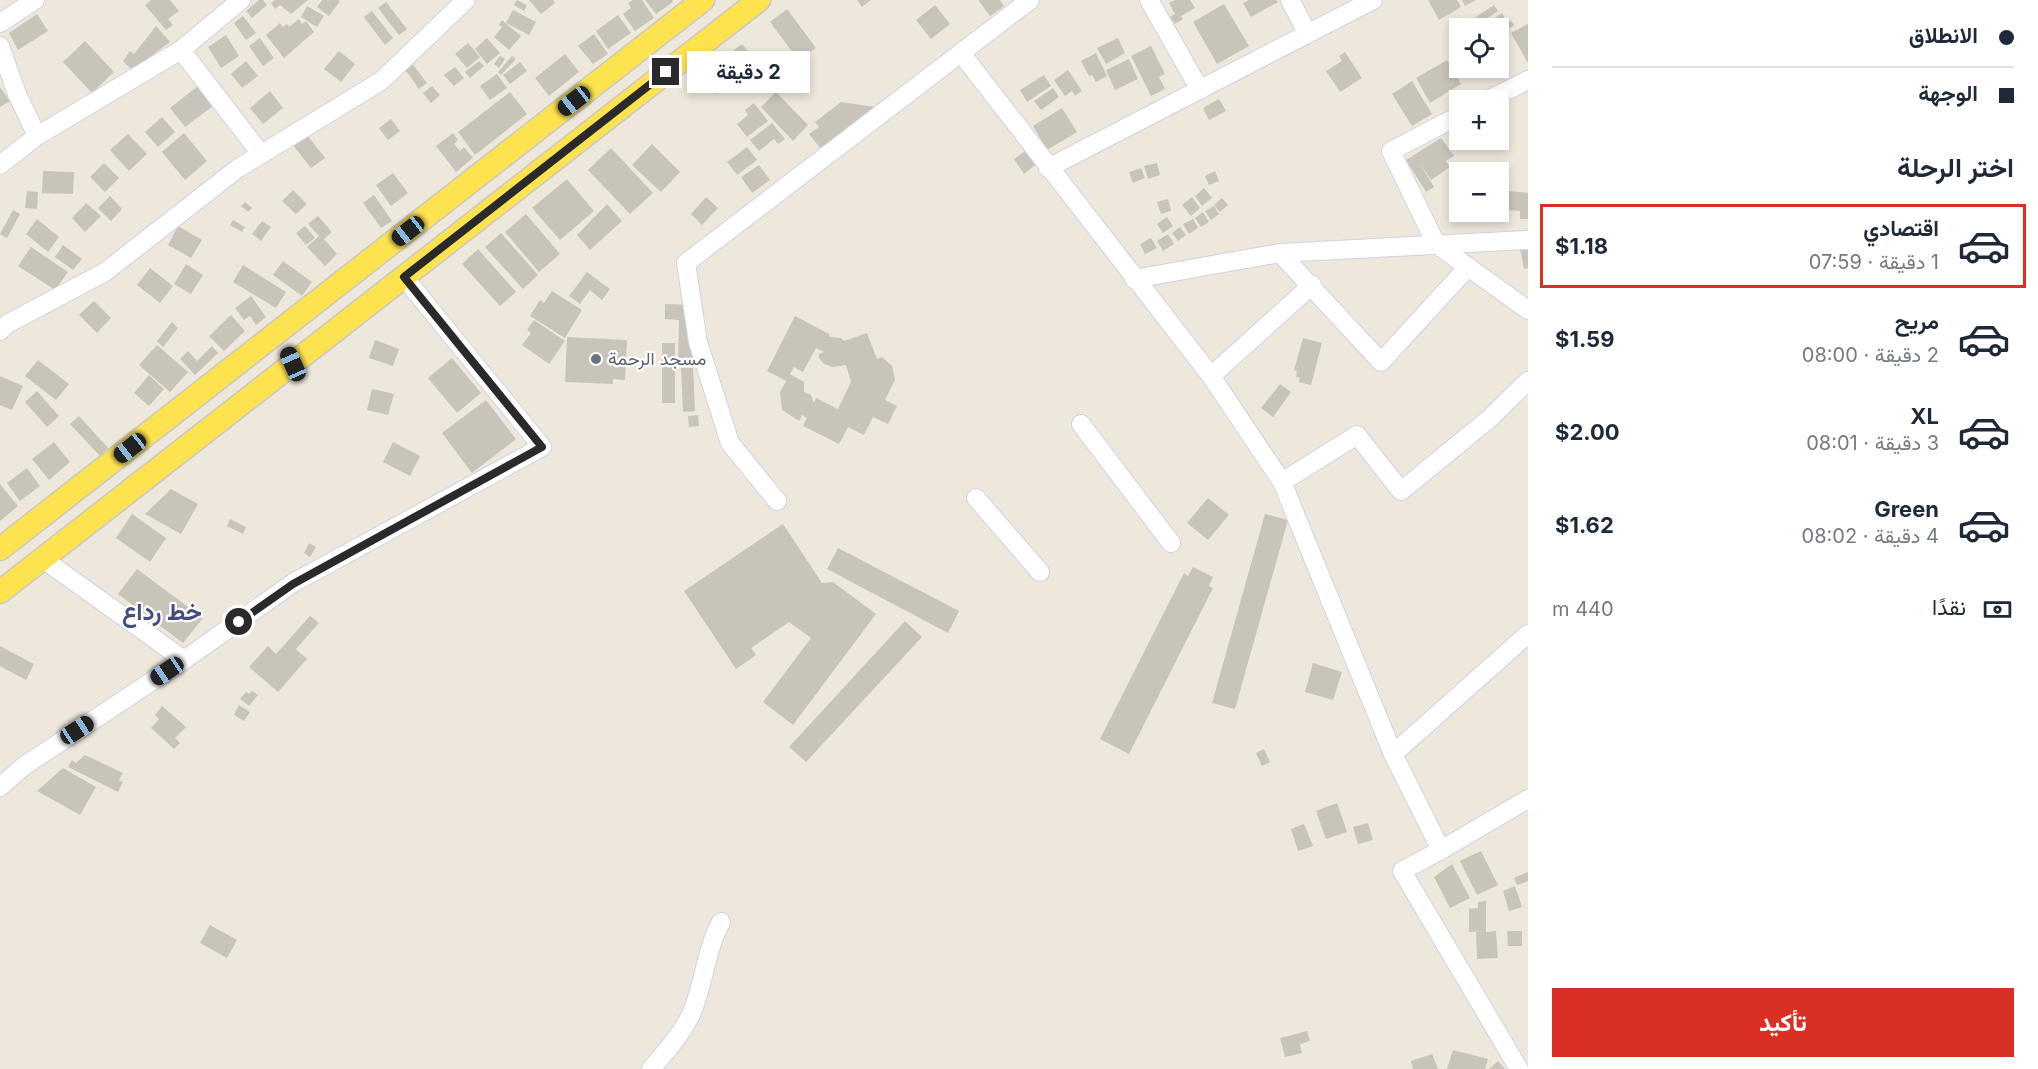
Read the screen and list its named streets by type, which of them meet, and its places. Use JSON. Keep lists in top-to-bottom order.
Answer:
{
  "districts": ["خط رداع"],
  "places": ["مسجد الرحمة"],
  "page": {
    "banner": ["الانطلاق", "الوجهة"],
    "map_buttons": ["+", "−"],
    "bubble": "2 دقيقة",
    "heading": "اختر الرحلة",
    "list": [
      {
        "name": "اقتصادي",
        "note": "1 دقيقة · 07:59",
        "value": "$1.18"
      },
      {
        "name": "مريح",
        "note": "2 دقيقة · 08:00",
        "value": "$1.59"
      },
      {
        "name": "XL",
        "note": "3 دقيقة · 08:01",
        "value": "$2.00"
      },
      {
        "name": "Green",
        "note": "4 دقيقة · 08:02",
        "value": "$1.62"
      }
    ],
    "pay": ["نقدًا", "440 m"],
    "buttons": "تأكيد"
  }
}
